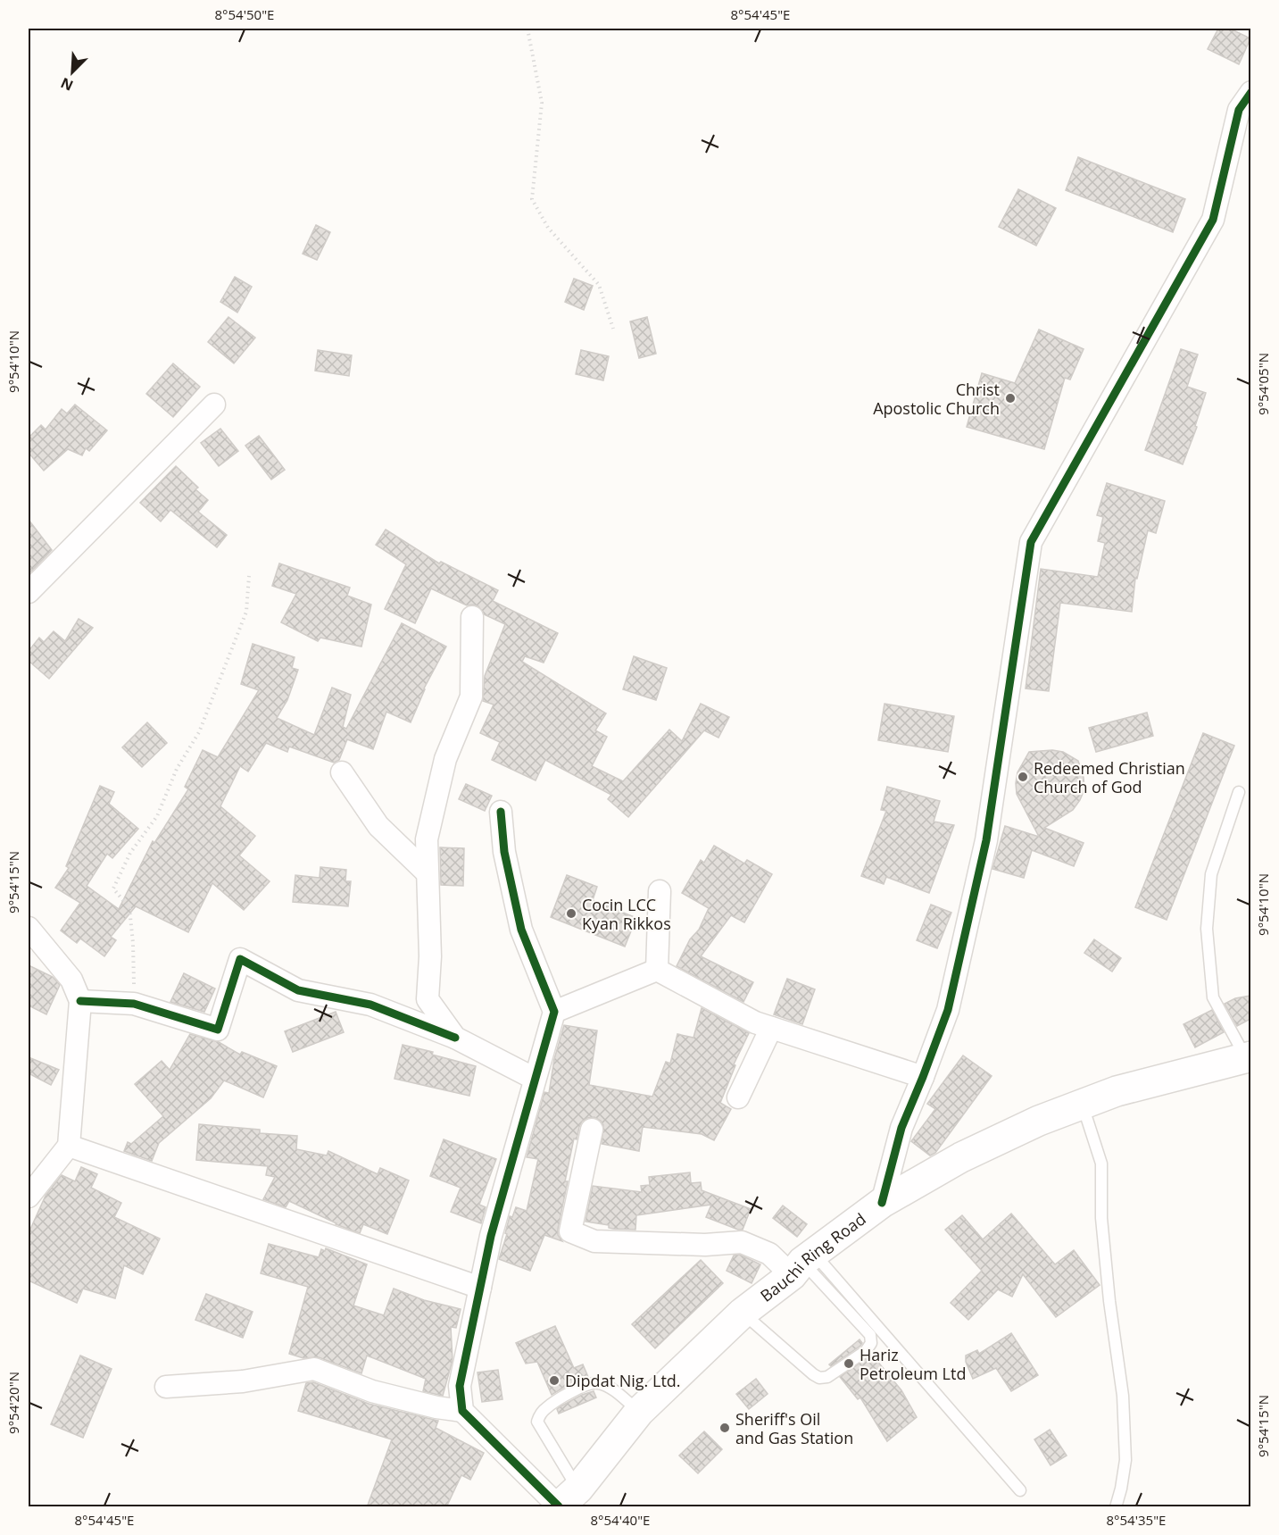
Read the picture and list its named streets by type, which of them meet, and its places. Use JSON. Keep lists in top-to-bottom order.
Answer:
{
  "streets": {
    "main road": ["Bauchi Ring Road"]
  },
  "places": [
    "Christ Apostolic Church",
    "Redeemed Christian Church of God",
    "Cocin LCC Kyan Rikkos",
    "Hariz Petroleum Ltd",
    "Dipdat Nig. Ltd.",
    "Sheriff's Oil and Gas Station"
  ],
  "north": "bottom left",
  "coordinates": [
    "8°54'50\"E",
    "8°54'45\"E",
    "9°54'10\"N",
    "9°54'05\"N",
    "9°54'15\"N",
    "9°54'20\"N",
    "8°54'40\"E",
    "8°54'35\"E"
  ]
}
